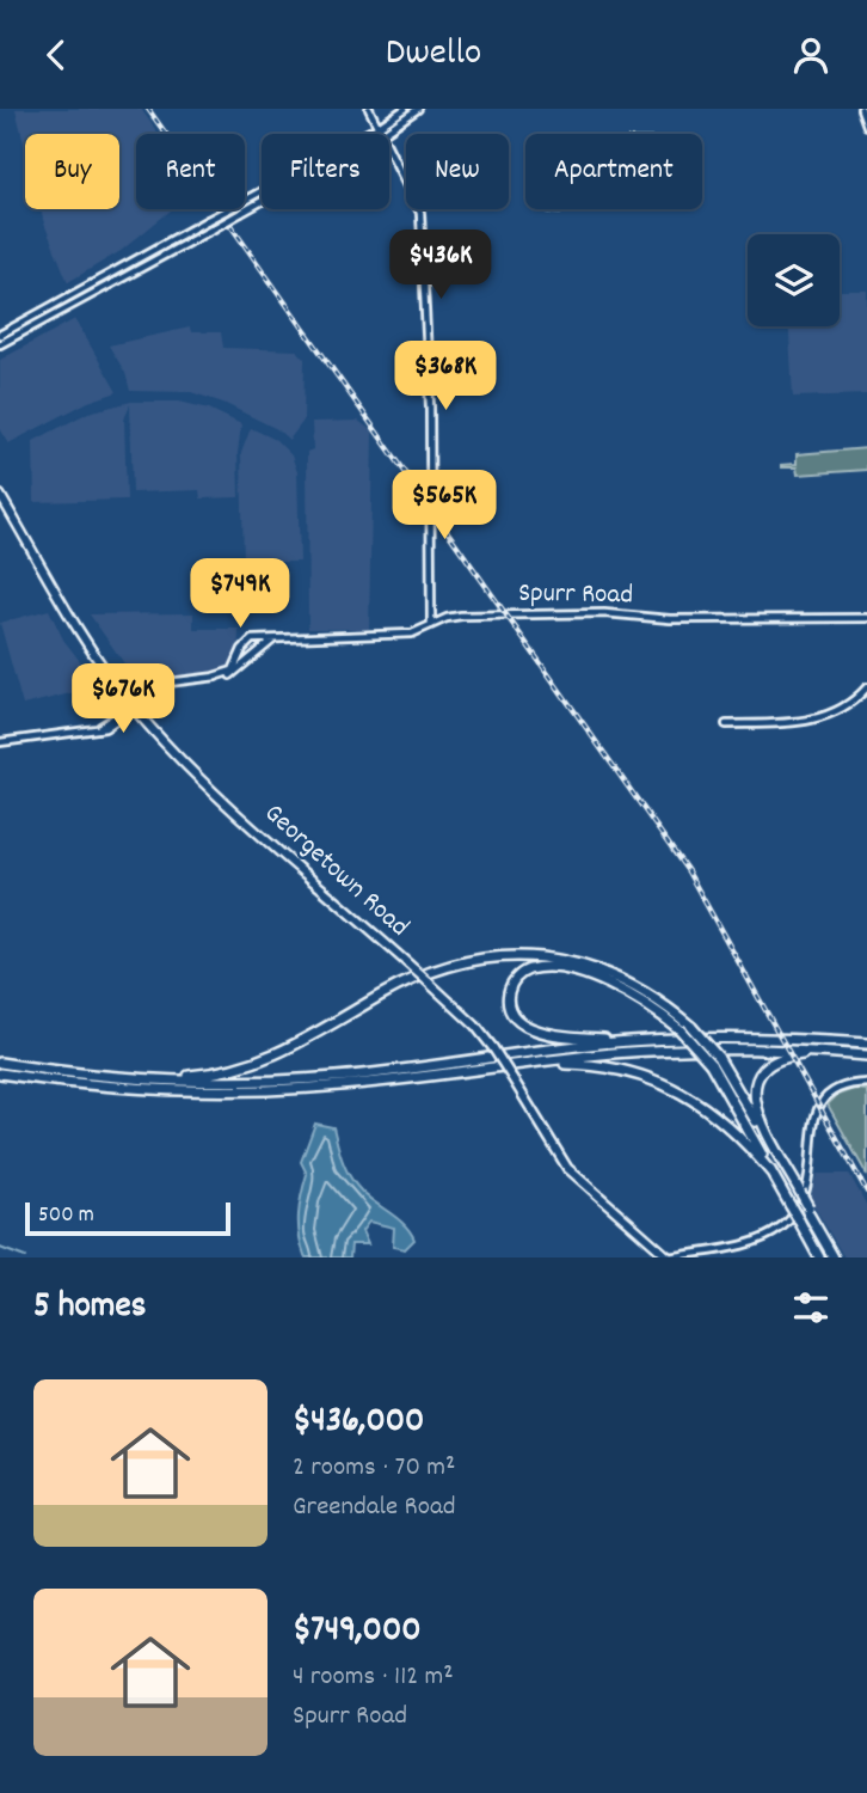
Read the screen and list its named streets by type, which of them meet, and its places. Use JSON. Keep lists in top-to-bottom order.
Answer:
{
  "streets": {
    "main road": ["Georgetown Road"],
    "street": ["Spurr Road"]
  },
  "crossings": [
    ["Spurr Road", "Georgetown Road"]
  ],
  "scale_bar": "500 m",
  "page": {
    "header": "Dwello",
    "chip": [
      "Buy",
      "Rent",
      "Filters",
      "New",
      "Apartment"
    ],
    "price": [
      "$436K",
      "$368K",
      "$565K",
      "$749K",
      "$676K"
    ],
    "scale": "500 m",
    "heading": "5 homes",
    "list": [
      {
        "name": "$436,000",
        "note": "2 rooms · 70 m² · Greendale Road"
      },
      {
        "name": "$749,000",
        "note": "4 rooms · 112 m² · Spurr Road"
      }
    ]
  }
}
